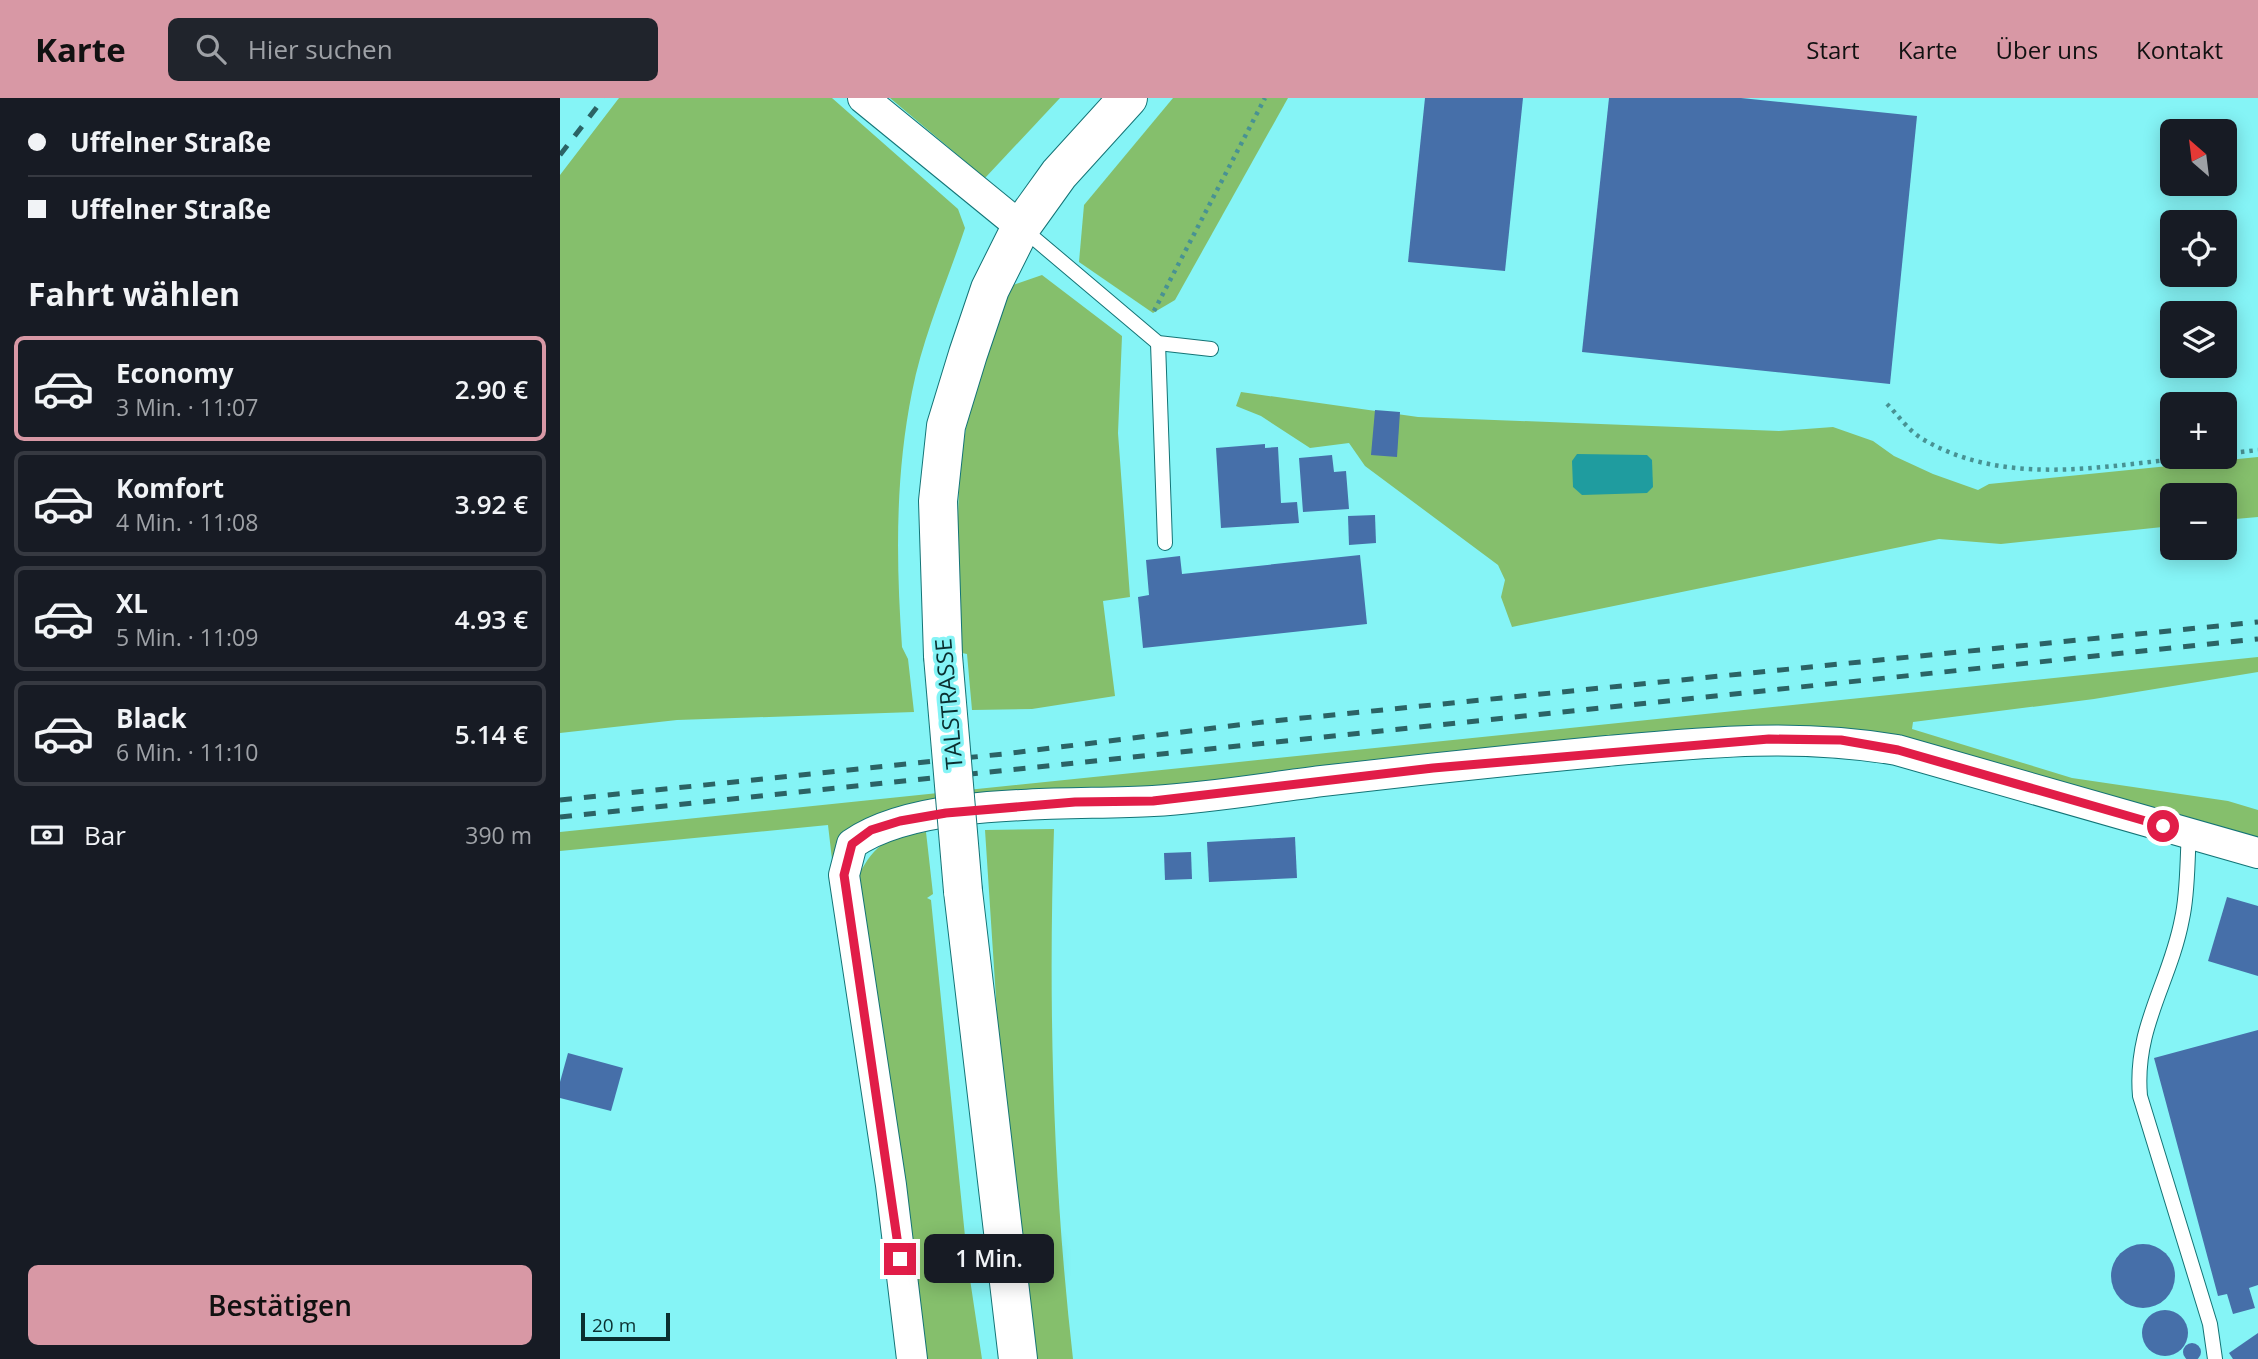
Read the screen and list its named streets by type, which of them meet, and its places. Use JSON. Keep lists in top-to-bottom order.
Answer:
{
  "streets": {
    "street": ["TALSTRASSE"]
  },
  "scale_bar": "20 m",
  "north": "top left",
  "page": {
    "header": "Karte",
    "search": "Hier suchen",
    "nav": [
      "Start",
      "Karte",
      "Über uns",
      "Kontakt"
    ],
    "banner": ["Uffelner Straße", "Uffelner Straße"],
    "map_buttons": ["+", "−"],
    "heading": "Fahrt wählen",
    "list": [
      {
        "name": "Economy",
        "note": "3 Min. · 11:07",
        "value": "2.90 €"
      },
      {
        "name": "Komfort",
        "note": "4 Min. · 11:08",
        "value": "3.92 €"
      },
      {
        "name": "XL",
        "note": "5 Min. · 11:09",
        "value": "4.93 €"
      },
      {
        "name": "Black",
        "note": "6 Min. · 11:10",
        "value": "5.14 €"
      }
    ],
    "pay": ["Bar", "390 m"],
    "bubble": "1 Min.",
    "buttons": "Bestätigen",
    "scale": "20 m"
  }
}
